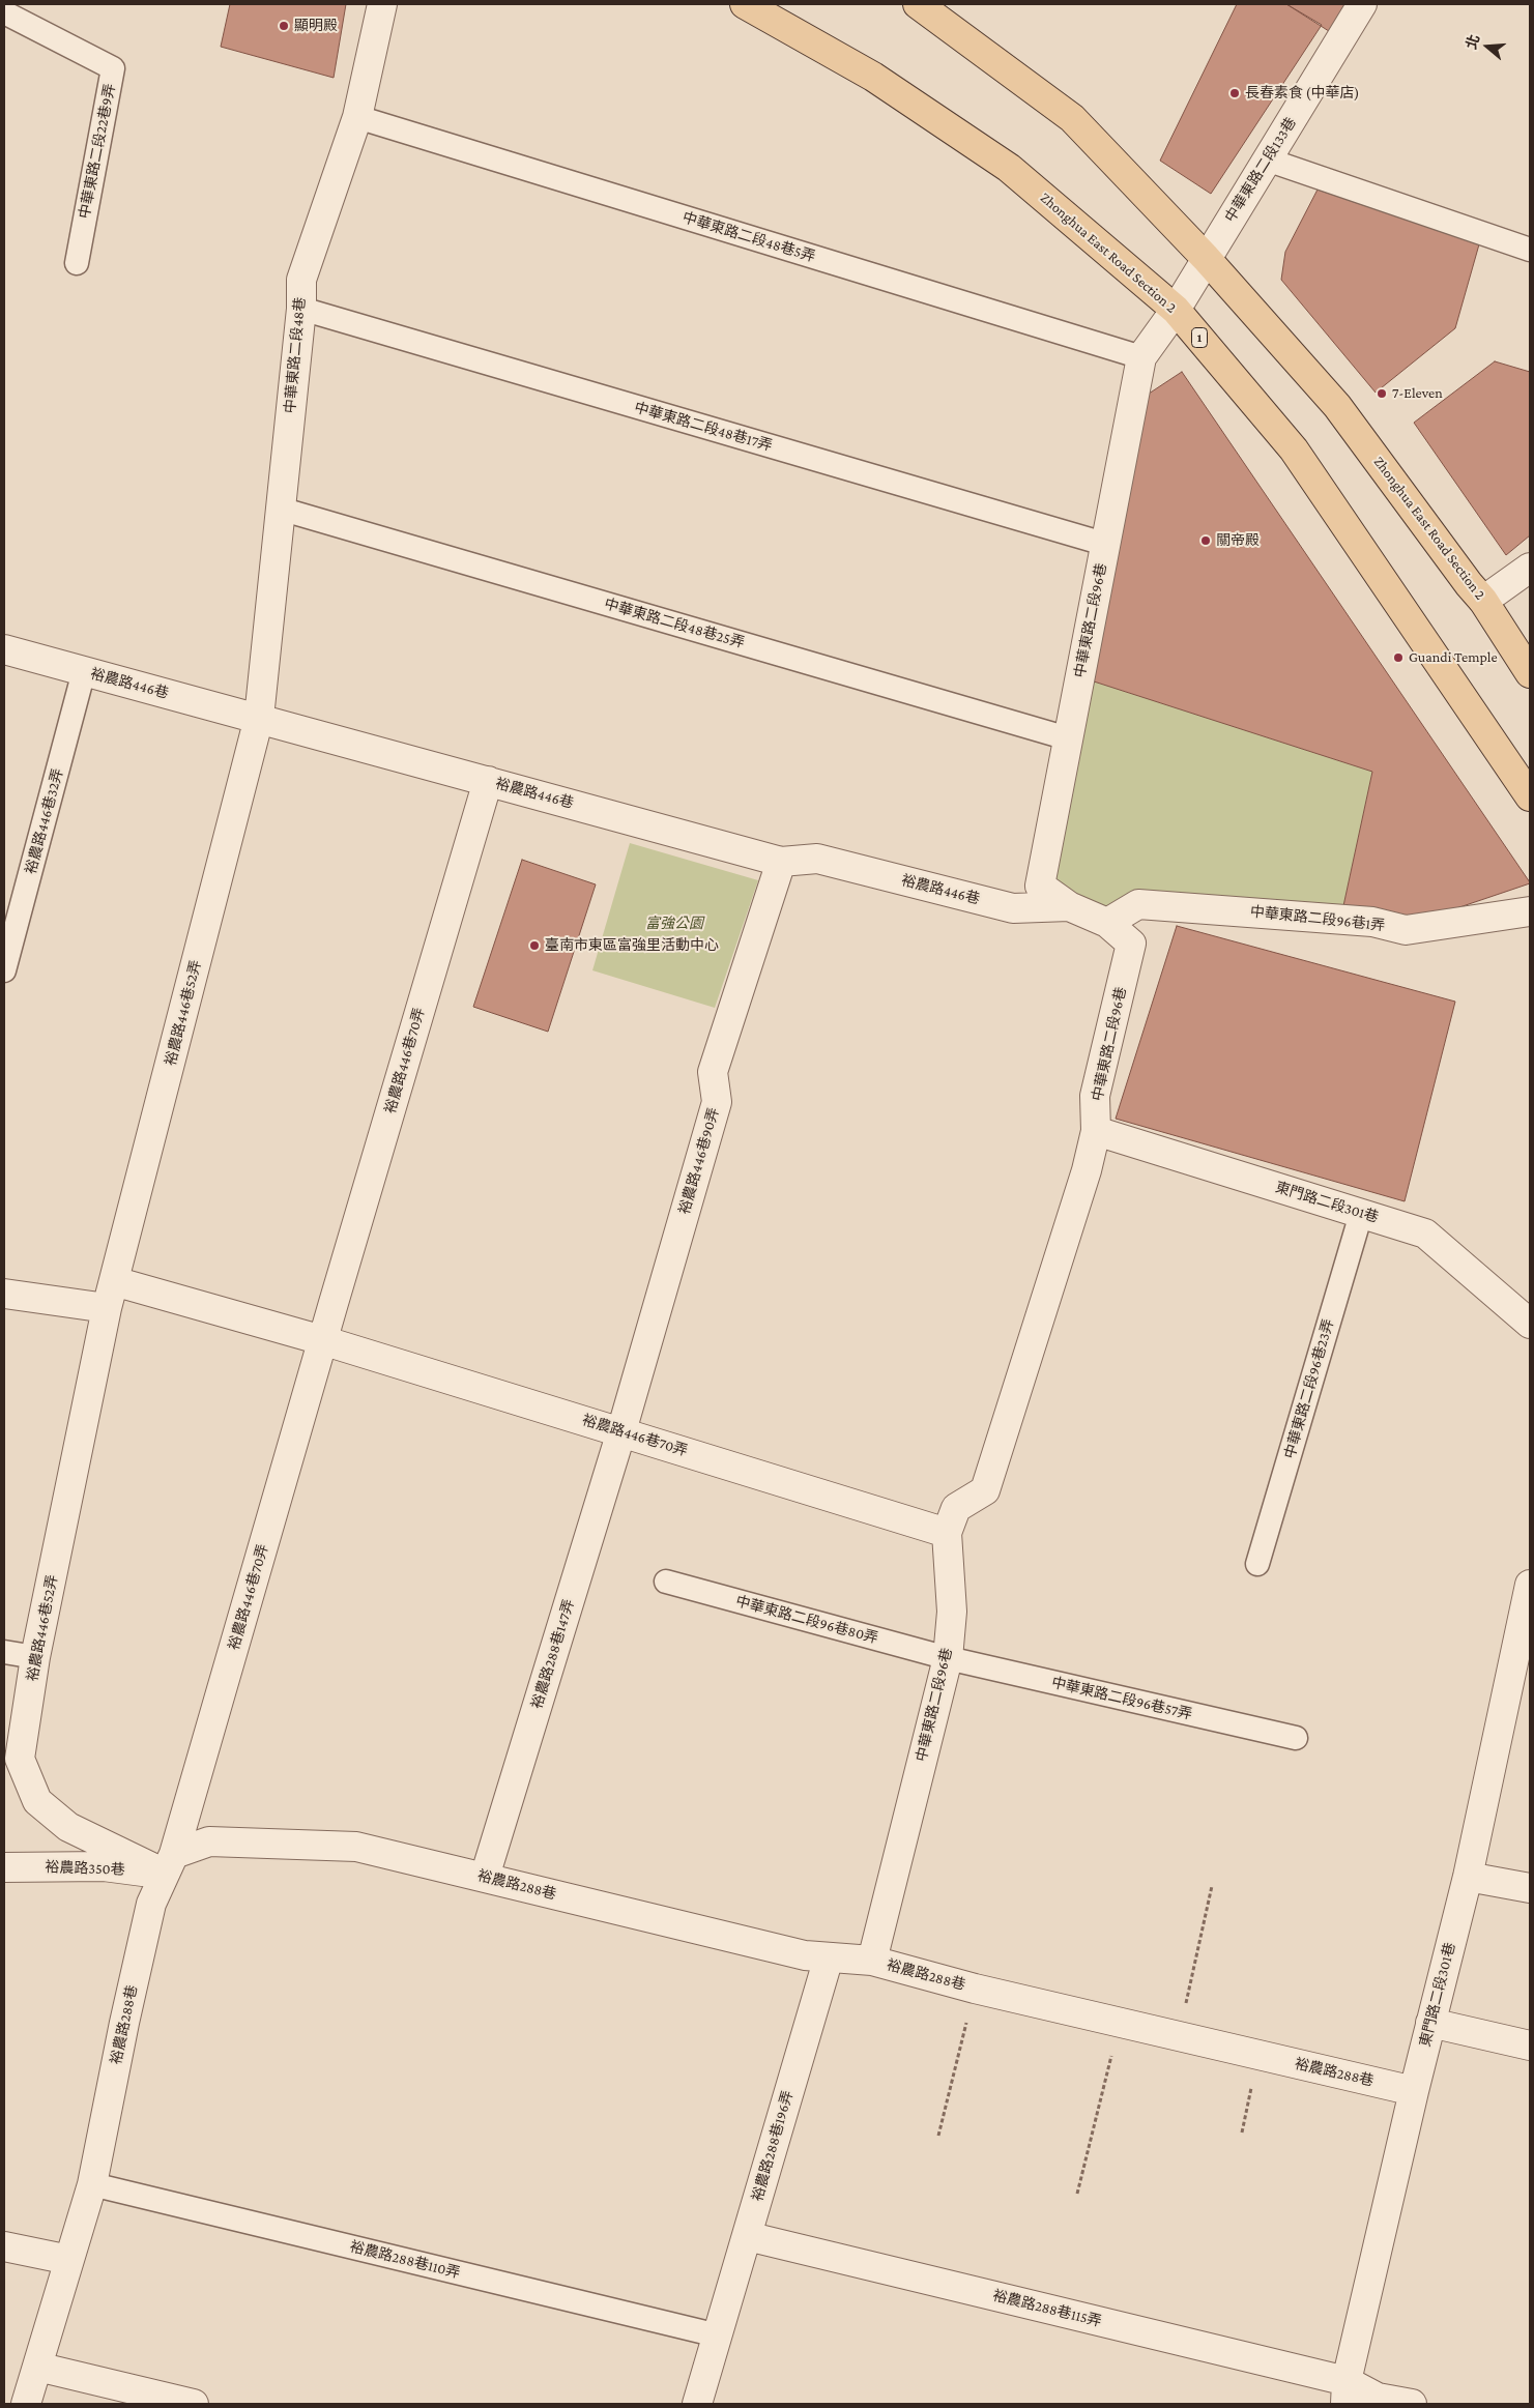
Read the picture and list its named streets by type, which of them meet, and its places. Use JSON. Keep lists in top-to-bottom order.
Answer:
{
  "streets": {
    "main road": ["Zhonghua East Road Section 2", "1"],
    "street": [
      "中華東路二段133巷",
      "中華東路二段48巷",
      "中華東路二段96巷",
      "裕農路446巷",
      "中華東路二段96巷1弄",
      "裕農路446巷52弄",
      "裕農路446巷70弄",
      "裕農路446巷90弄",
      "東門路二段301巷",
      "裕農路288巷147弄",
      "裕農路350巷",
      "裕農路288巷",
      "裕農路288巷196弄",
      "裕農路288巷115弄"
    ],
    "lane": [
      "中華東路二段22巷9弄",
      "中華東路二段48巷5弄",
      "中華東路二段48巷17弄",
      "中華東路二段48巷25弄",
      "裕農路446巷32弄",
      "中華東路二段96巷23弄",
      "中華東路二段96巷80弄",
      "中華東路二段96巷57弄",
      "裕農路288巷110弄"
    ]
  },
  "crossings": [
    ["中華東路二段133巷", "Zhonghua East Road Section 2"],
    ["中華東路二段133巷", "中華東路二段96巷"],
    ["中華東路二段48巷5弄", "中華東路二段48巷"],
    ["中華東路二段48巷5弄", "中華東路二段96巷"],
    ["Zhonghua East Road Section 2", "中華東路二段96巷"],
    ["中華東路二段48巷", "中華東路二段48巷17弄"],
    ["中華東路二段48巷", "中華東路二段48巷25弄"],
    ["中華東路二段48巷", "裕農路446巷"],
    ["中華東路二段48巷", "裕農路446巷52弄"],
    ["中華東路二段48巷17弄", "中華東路二段96巷"],
    ["中華東路二段96巷", "中華東路二段48巷25弄"],
    ["中華東路二段96巷", "裕農路446巷"],
    ["中華東路二段96巷", "中華東路二段96巷1弄"],
    ["中華東路二段96巷", "裕農路446巷70弄"],
    ["中華東路二段96巷", "東門路二段301巷"],
    ["中華東路二段96巷", "中華東路二段96巷80弄"],
    ["中華東路二段96巷", "中華東路二段96巷57弄"],
    ["中華東路二段96巷", "裕農路288巷"],
    ["裕農路446巷", "裕農路446巷32弄"],
    ["裕農路446巷", "裕農路446巷52弄"],
    ["裕農路446巷", "裕農路446巷70弄"],
    ["裕農路446巷", "裕農路446巷90弄"],
    ["裕農路446巷52弄", "裕農路446巷70弄"],
    ["裕農路446巷52弄", "裕農路350巷"],
    ["裕農路446巷52弄", "裕農路288巷"],
    ["裕農路446巷70弄", "裕農路446巷90弄"],
    ["裕農路446巷70弄", "裕農路288巷147弄"],
    ["裕農路446巷70弄", "裕農路350巷"],
    ["裕農路446巷70弄", "裕農路288巷"],
    ["裕農路446巷90弄", "裕農路288巷147弄"],
    ["東門路二段301巷", "中華東路二段96巷23弄"],
    ["東門路二段301巷", "裕農路288巷"],
    ["東門路二段301巷", "裕農路288巷115弄"],
    ["中華東路二段96巷80弄", "中華東路二段96巷57弄"],
    ["裕農路288巷147弄", "裕農路288巷"],
    ["裕農路350巷", "裕農路288巷"],
    ["裕農路288巷", "裕農路288巷196弄"],
    ["裕農路288巷", "裕農路288巷110弄"],
    ["裕農路288巷196弄", "裕農路288巷110弄"],
    ["裕農路288巷196弄", "裕農路288巷115弄"]
  ],
  "parks": ["富強公園"],
  "places": [
    "顯明殿",
    "長春素食 (中華店)",
    "7-Eleven",
    "關帝殿",
    "Guandi Temple",
    "臺南市東區富強里活動中心"
  ],
  "north": "left"
}
